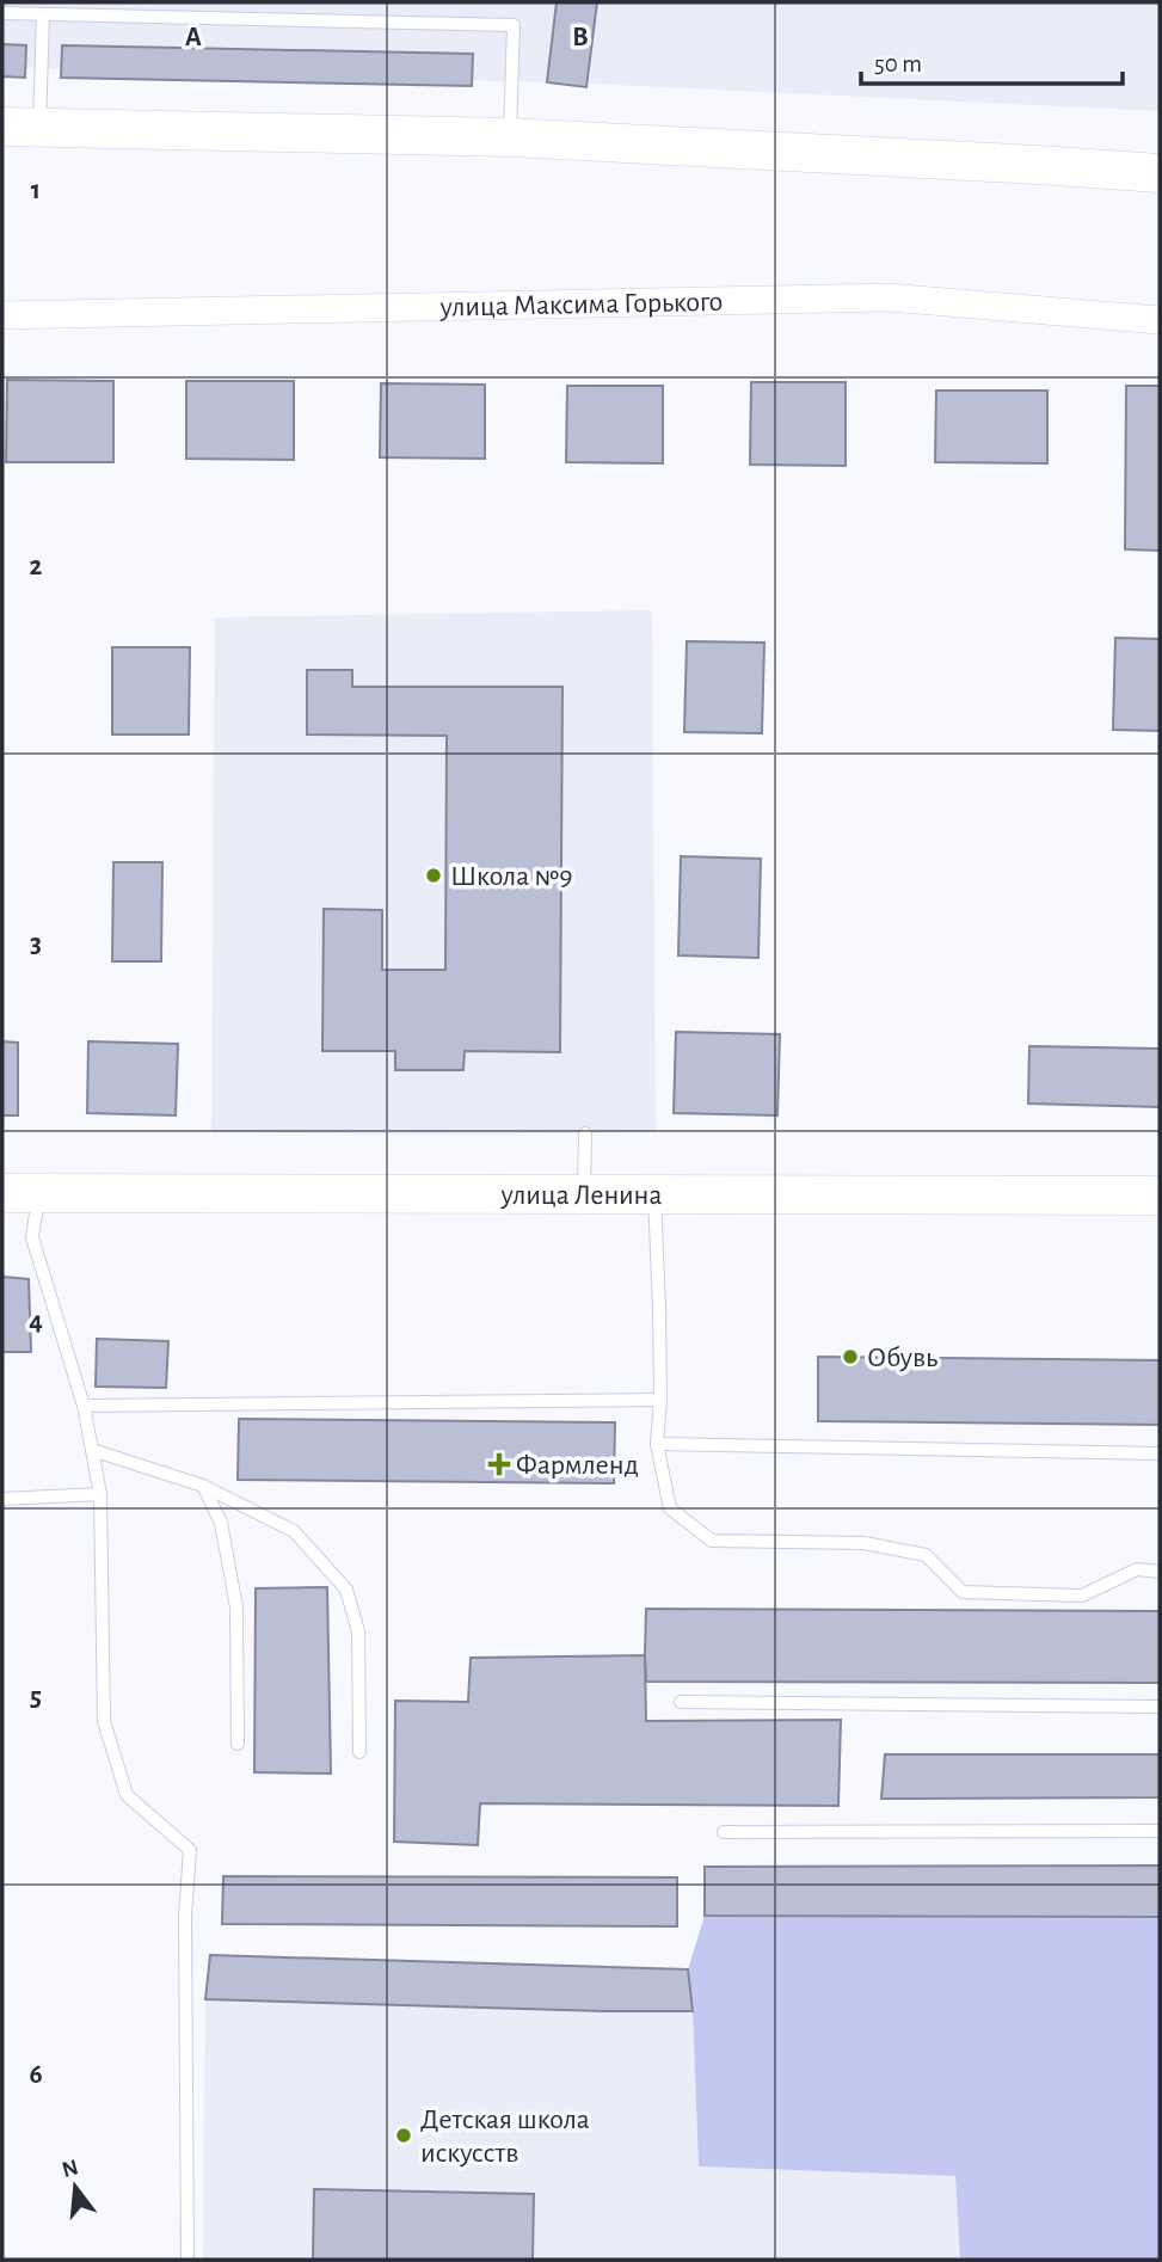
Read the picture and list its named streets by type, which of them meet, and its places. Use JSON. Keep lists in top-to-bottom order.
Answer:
{
  "streets": {
    "street": ["улица Максима Горького", "улица Ленина"]
  },
  "places": {
    "other": ["Школа №9", "Обувь", "Детская школа искусств"],
    "health": ["Фармленд"]
  },
  "scale_bar": "50 m",
  "north": "top",
  "grid": {
    "columns": ["A", "B"],
    "rows": [
      "1",
      "2",
      "3",
      "4",
      "5",
      "6"
    ]
  }
}
